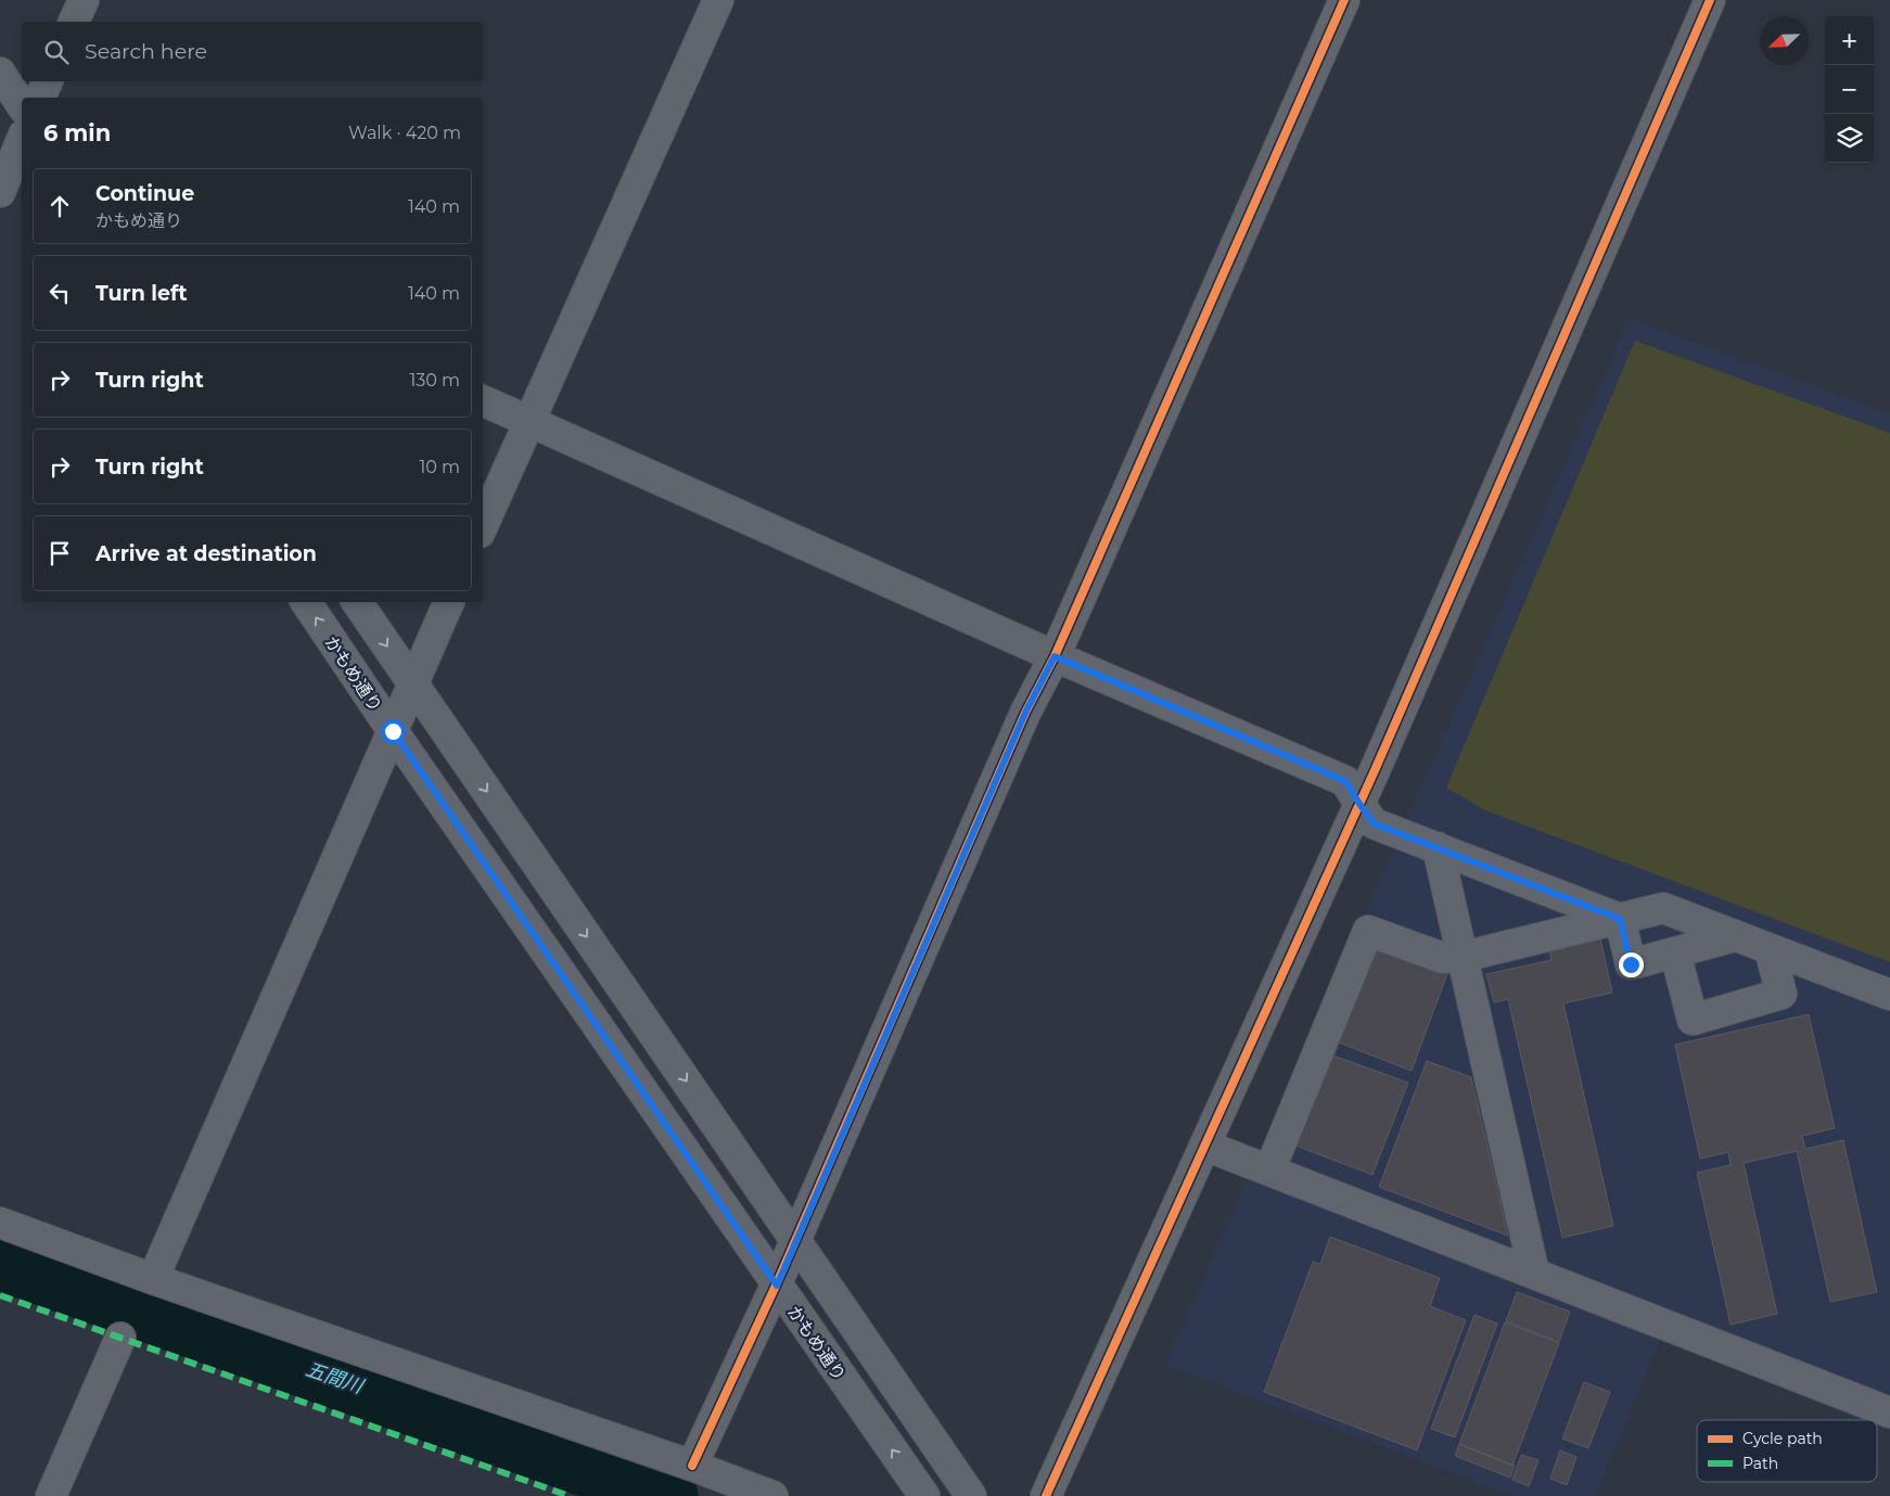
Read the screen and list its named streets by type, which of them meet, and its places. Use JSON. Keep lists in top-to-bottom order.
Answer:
{
  "streets": {
    "street": ["かもめ通り"]
  },
  "water": ["五間川"],
  "legend": ["Cycle path", "Path"],
  "north": "bottom left",
  "page": {
    "map_buttons": ["+", "−"],
    "search": "Search here",
    "heading": ["6 min", "Walk · 420 m"],
    "list": [
      ["Continue", "かもめ通り", "140 m"],
      ["Turn left", "140 m"],
      ["Turn right", "130 m"],
      ["Turn right", "10 m"],
      "Arrive at destination"
    ]
  }
}
